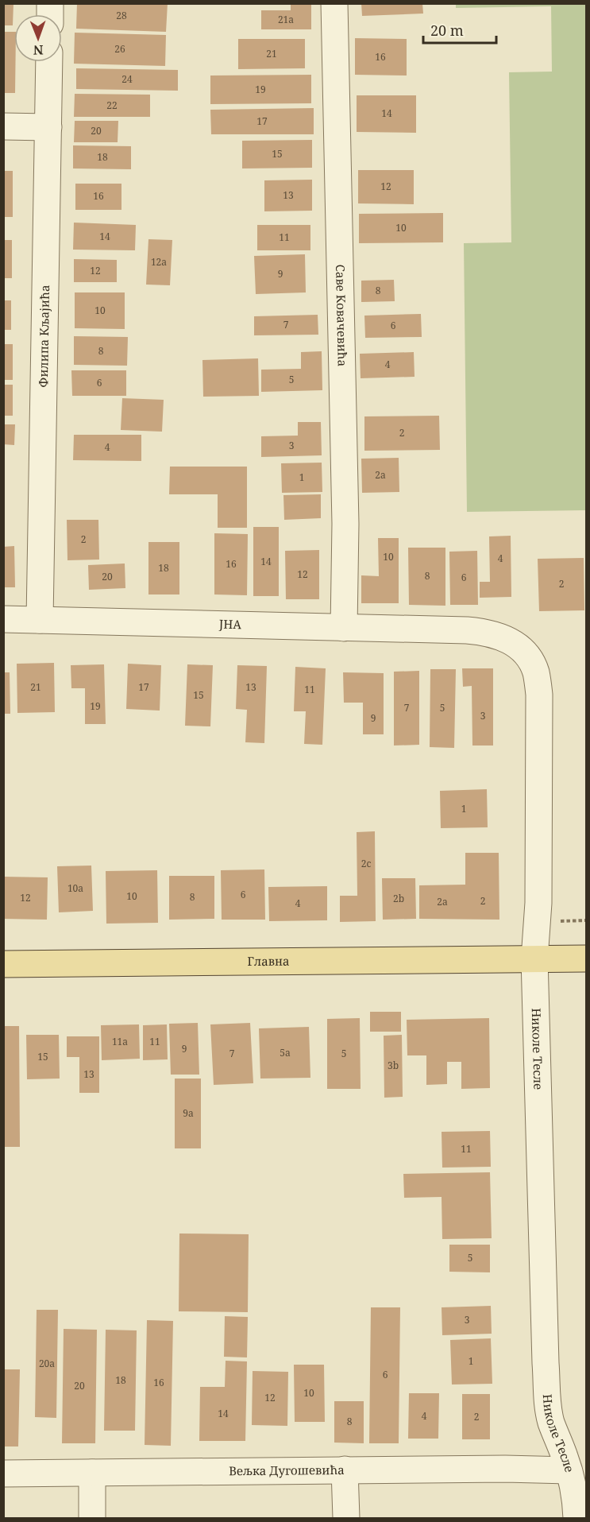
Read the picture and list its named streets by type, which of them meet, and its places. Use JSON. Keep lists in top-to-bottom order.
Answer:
{
  "streets": {
    "main road": ["Главна"],
    "street": [
      "Саве Ковачевића",
      "Филипа Кљајића",
      "ЈНА",
      "Николе Тесле",
      "Вељка Дугошевића"
    ]
  },
  "crossings": [
    ["Саве Ковачевића", "ЈНА"],
    ["Филипа Кљајића", "ЈНА"],
    ["ЈНА", "Николе Тесле"],
    ["Главна", "Николе Тесле"],
    ["Николе Тесле", "Вељка Дугошевића"]
  ],
  "house_numbers": [
    "28",
    "21a",
    "26",
    "21",
    "16",
    "24",
    "19",
    "22",
    "14",
    "17",
    "20",
    "15",
    "18",
    "12",
    "13",
    "16",
    "10",
    "14",
    "11",
    "12a",
    "12",
    "9",
    "8",
    "10",
    "7",
    "6",
    "8",
    "4",
    "5",
    "6",
    "2",
    "3",
    "4",
    "2a",
    "1",
    "2",
    "10",
    "4",
    "14",
    "16",
    "18",
    "12",
    "8",
    "20",
    "6",
    "2",
    "21",
    "17",
    "13",
    "11",
    "15",
    "19",
    "7",
    "5",
    "3",
    "9",
    "1",
    "2c",
    "10a",
    "6",
    "10",
    "8",
    "12",
    "2b",
    "2",
    "2a",
    "4",
    "11a",
    "11",
    "9",
    "5a",
    "7",
    "5",
    "15",
    "3b",
    "13",
    "9a",
    "11",
    "5",
    "3",
    "1",
    "20a",
    "6",
    "18",
    "16",
    "20",
    "10",
    "12",
    "14",
    "4",
    "2",
    "8"
  ],
  "scale_bar": "20 m",
  "north": "bottom"
}
